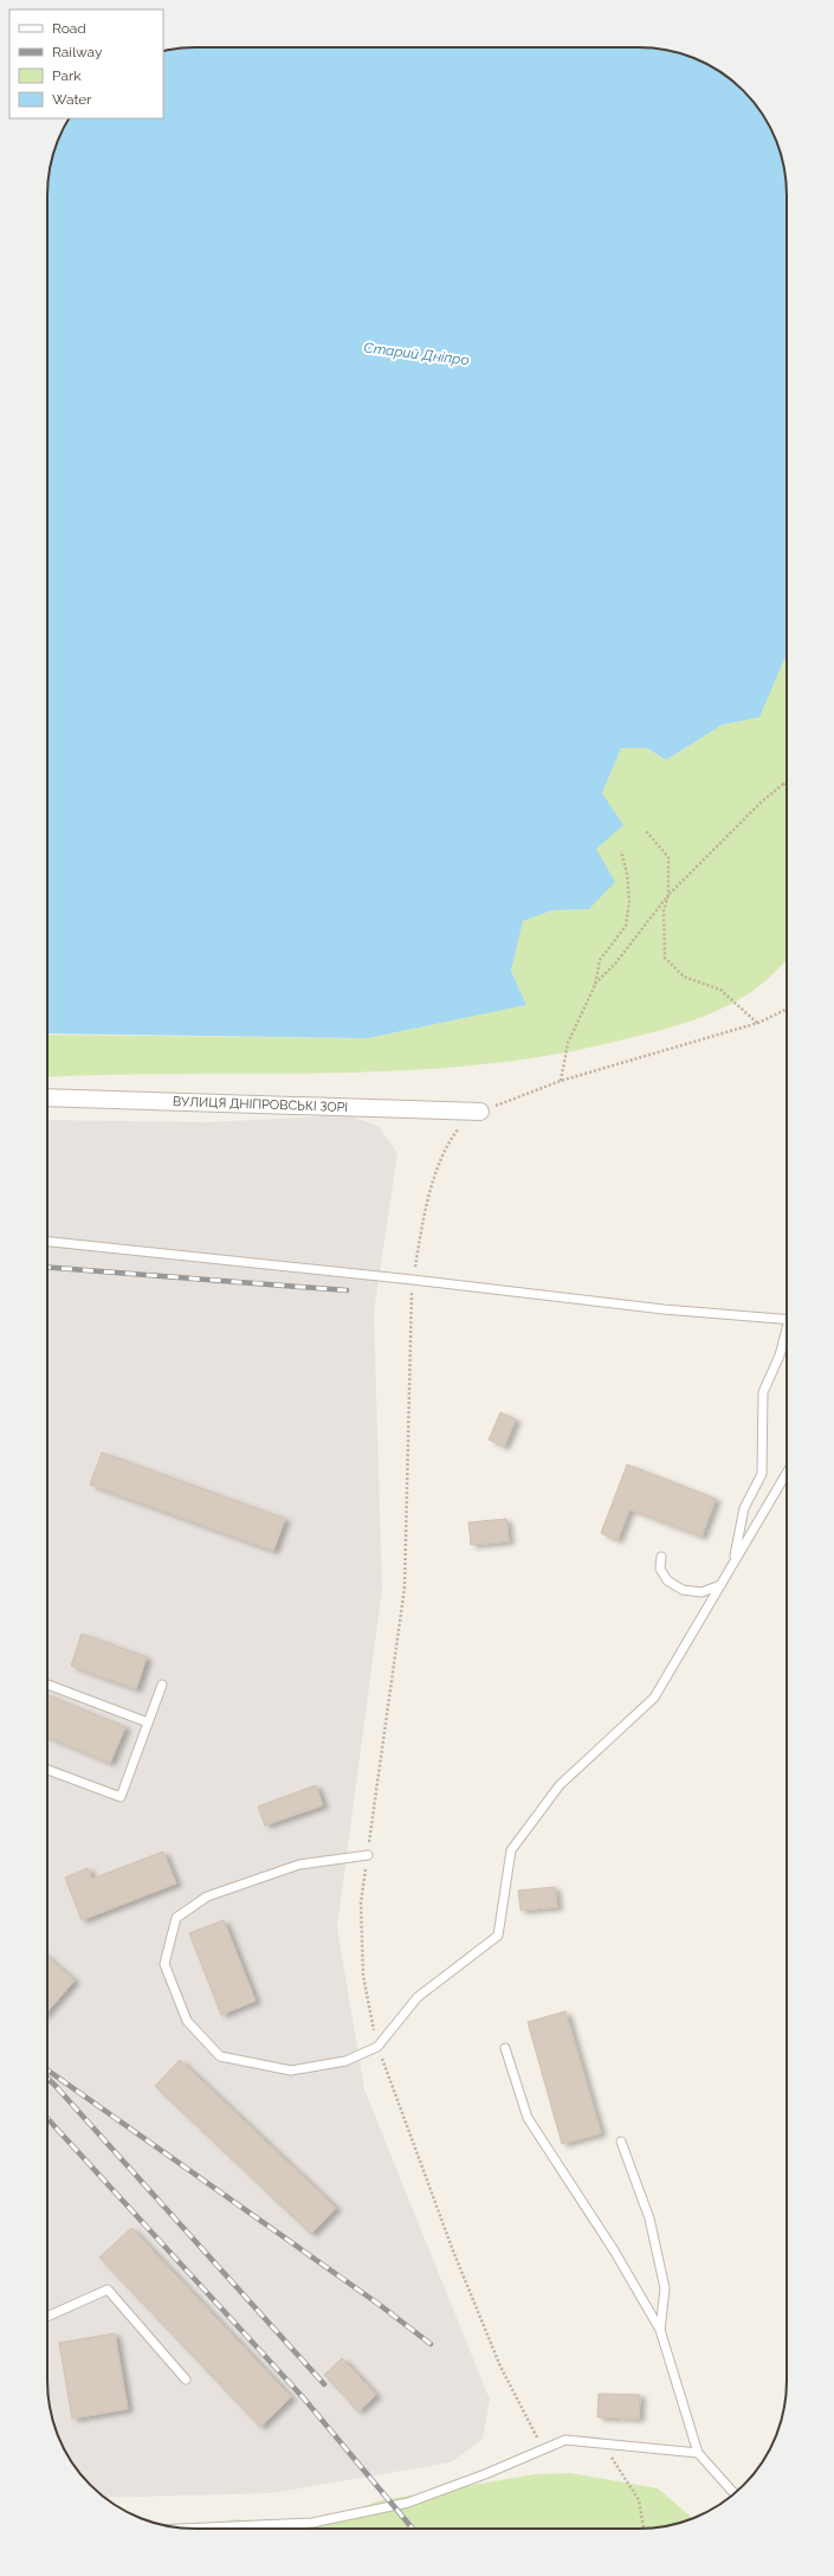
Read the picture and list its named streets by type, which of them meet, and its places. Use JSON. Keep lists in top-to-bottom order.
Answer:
{
  "streets": {
    "street": ["ВУЛИЦЯ ДНІПРОВСЬКІ ЗОРІ"]
  },
  "water": ["Старий Дніпро"],
  "legend": [
    "Road",
    "Railway",
    "Park",
    "Water"
  ]
}
